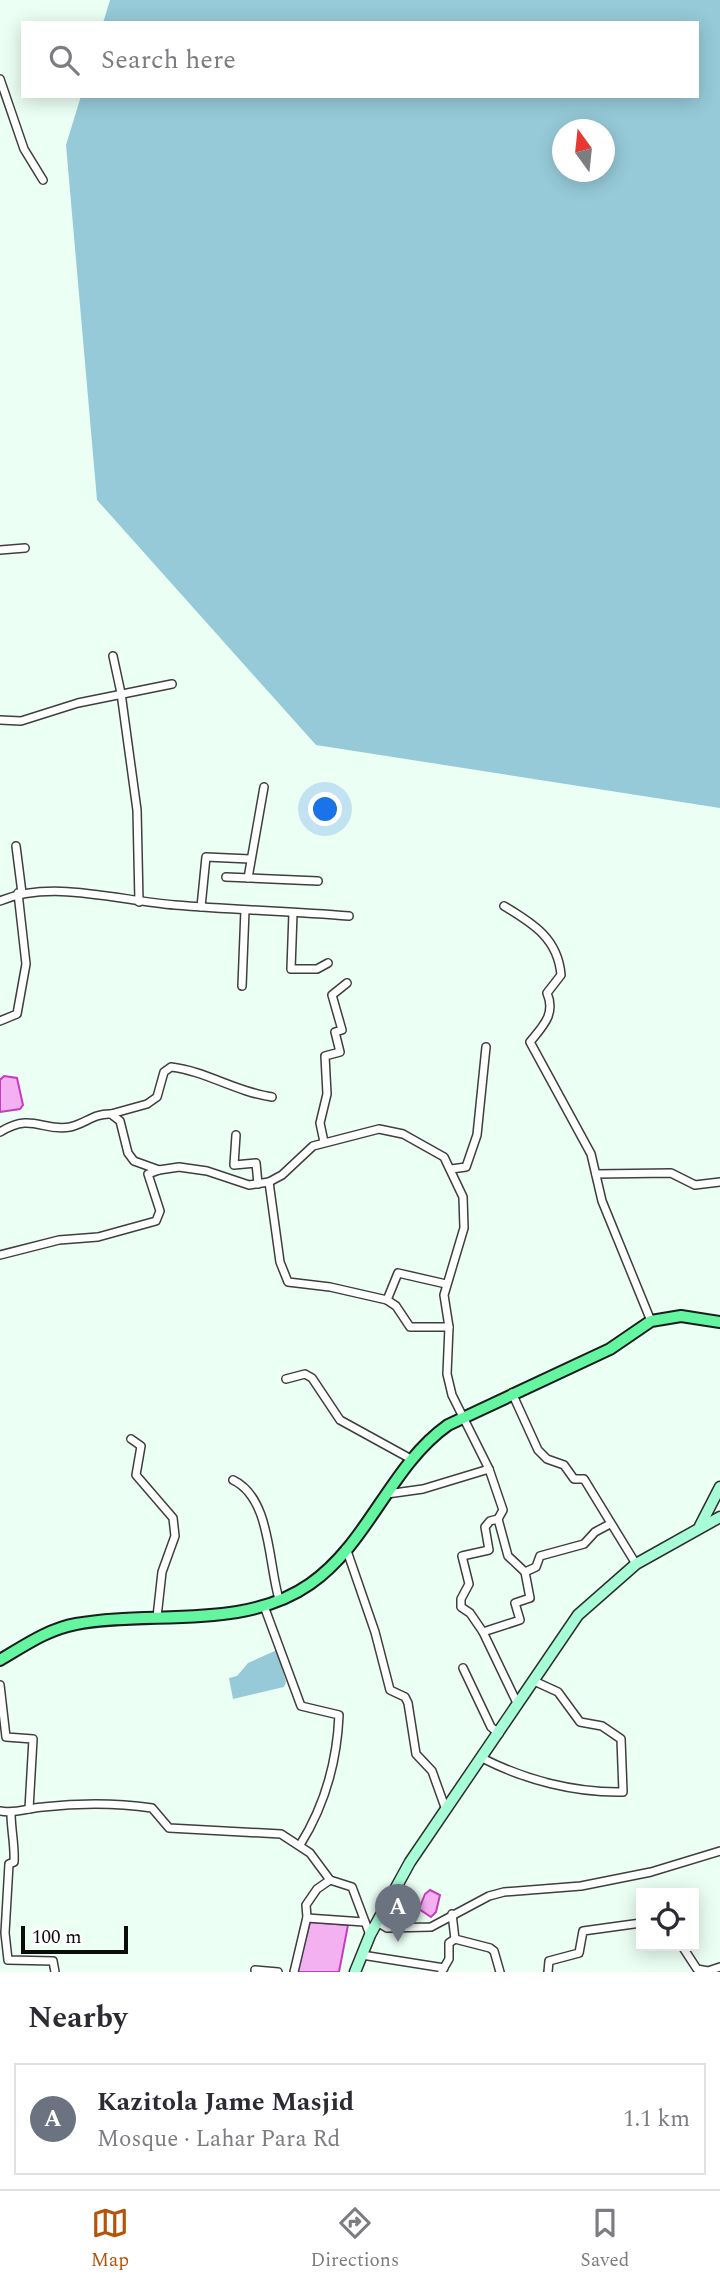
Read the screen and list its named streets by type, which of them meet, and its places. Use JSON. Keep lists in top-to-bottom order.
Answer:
{
  "scale_bar": "100 m",
  "north": "top",
  "page": {
    "search": "Search here",
    "pins": "A",
    "scale": "100 m",
    "heading": "Nearby",
    "list": [
      {
        "mark": "A",
        "name": "Kazitola Jame Masjid",
        "note": "Mosque · Lahar Para Rd",
        "value": "1.1 km"
      }
    ],
    "nav": ["Map", "Directions", "Saved"]
  }
}
